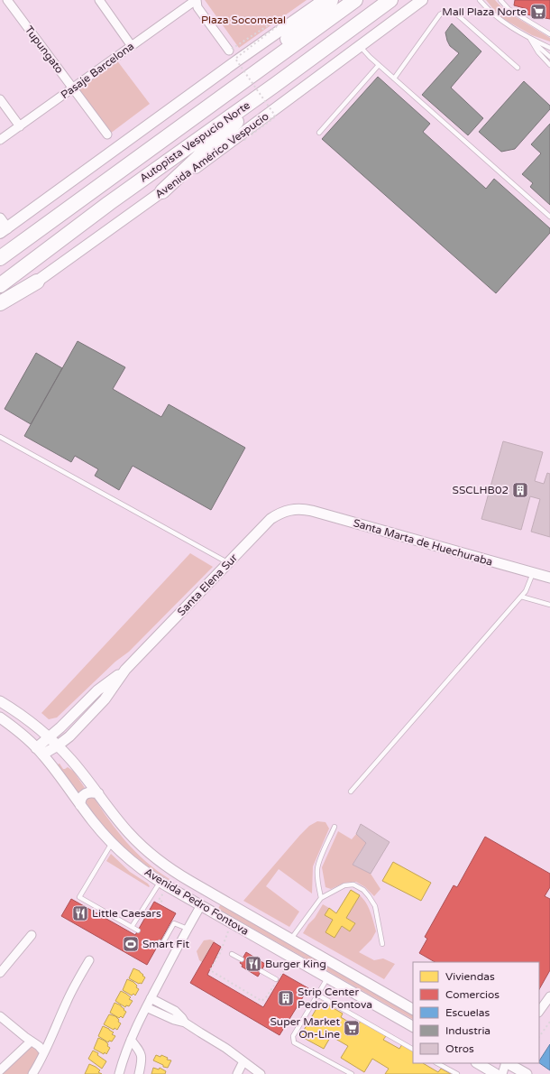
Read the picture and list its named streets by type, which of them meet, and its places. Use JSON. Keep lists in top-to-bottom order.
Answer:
{
  "streets": {
    "highway": ["Autopista Vespucio Norte"],
    "main road": ["Avenida Américo Vespucio"],
    "street": [
      "Tupungato",
      "Pasaje Barcelona",
      "Santa Marta de Huechuraba",
      "Santa Elena Sur",
      "Avenida Pedro Fontova"
    ]
  },
  "crossings": [
    ["Tupungato", "Pasaje Barcelona"],
    ["Santa Marta de Huechuraba", "Santa Elena Sur"],
    ["Santa Elena Sur", "Avenida Pedro Fontova"]
  ],
  "parks": ["Plaza Socometal"],
  "places": {
    "supermarket": ["Mall Plaza Norte", "Super Market On-Line"],
    "building": ["SSCLHB02", "Strip Center Pedro Fontova"],
    "restaurant": ["Little Caesars", "Burger King"],
    "sports": ["Smart Fit"]
  },
  "legend": [
    "Viviendas",
    "Comercios",
    "Escuelas",
    "Industria",
    "Otros"
  ]
}
